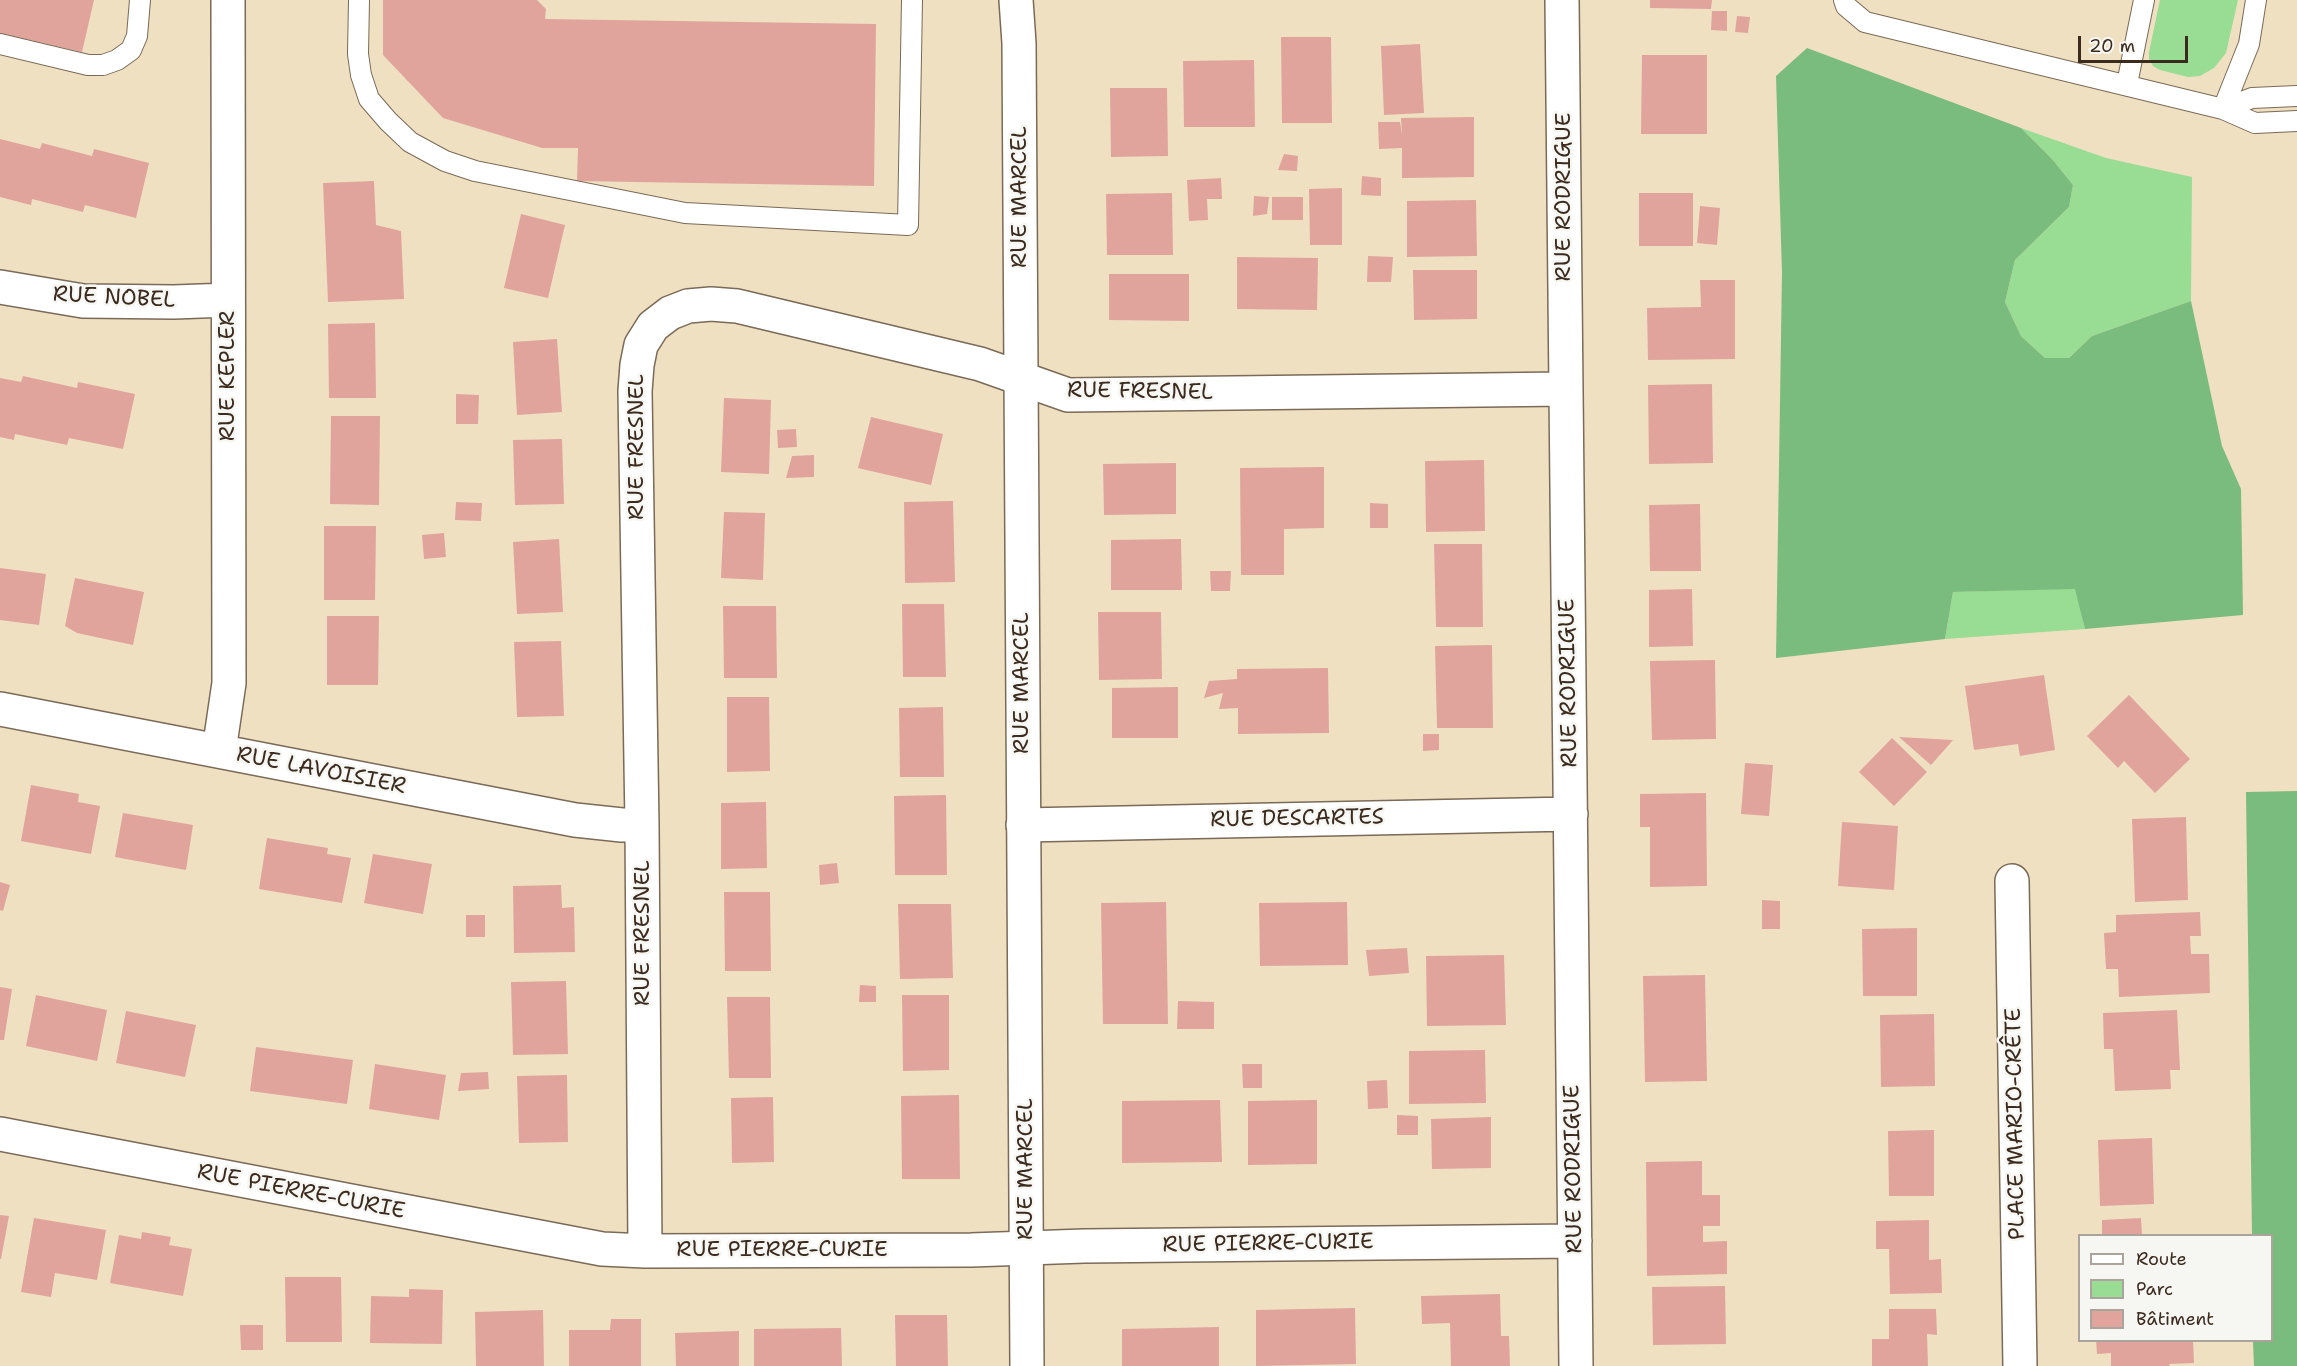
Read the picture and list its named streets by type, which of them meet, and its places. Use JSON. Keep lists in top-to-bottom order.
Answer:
{
  "streets": {
    "street": [
      "RUE MARCEL",
      "RUE RODRIGUE",
      "RUE NOBEL",
      "RUE KEPLER",
      "RUE FRESNEL",
      "RUE LAVOISIER",
      "RUE DESCARTES",
      "PLACE MARIO-CRÊTE",
      "RUE PIERRE-CURIE"
    ]
  },
  "crossings": [
    ["RUE MARCEL", "RUE FRESNEL"],
    ["RUE MARCEL", "RUE DESCARTES"],
    ["RUE MARCEL", "RUE PIERRE-CURIE"],
    ["RUE RODRIGUE", "RUE FRESNEL"],
    ["RUE RODRIGUE", "RUE DESCARTES"],
    ["RUE RODRIGUE", "RUE PIERRE-CURIE"],
    ["RUE NOBEL", "RUE KEPLER"],
    ["RUE KEPLER", "RUE LAVOISIER"],
    ["RUE FRESNEL", "RUE LAVOISIER"],
    ["RUE FRESNEL", "RUE PIERRE-CURIE"]
  ],
  "legend": ["Route", "Parc", "Bâtiment"],
  "scale_bar": "20 m"
}
